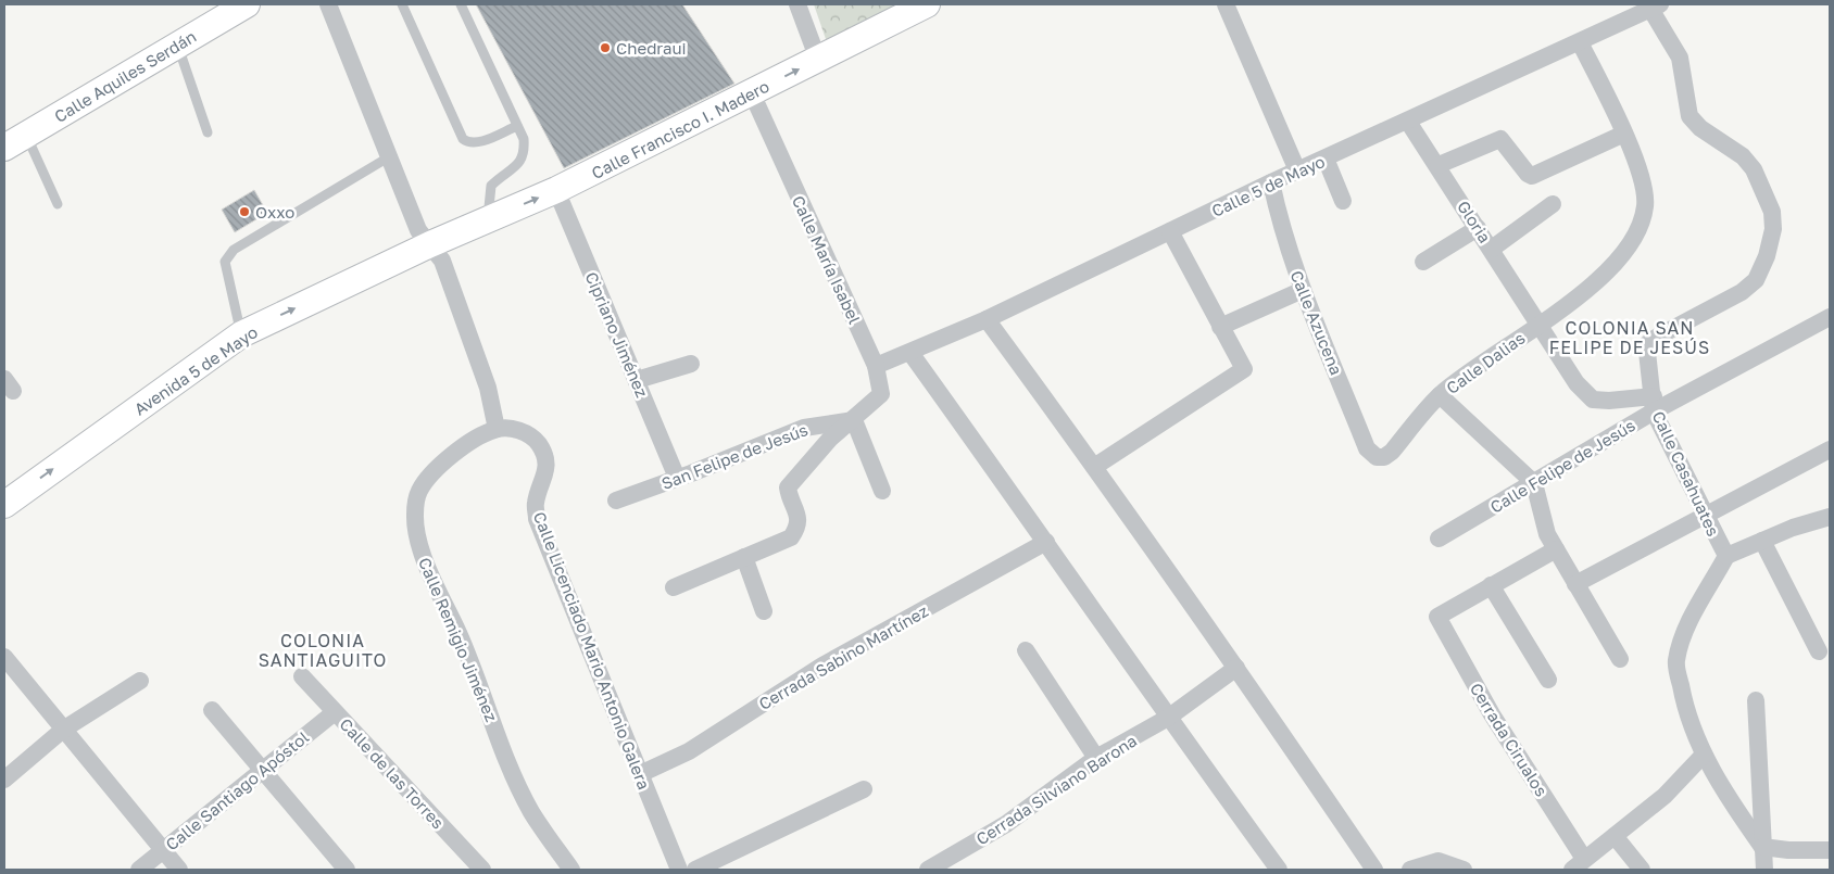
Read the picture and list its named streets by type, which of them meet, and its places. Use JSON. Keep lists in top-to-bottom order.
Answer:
{
  "streets": {
    "main road": ["Calle Aquiles Serdán", "Calle Francisco I. Madero", "Avenida 5 de Mayo"],
    "street": [
      "Calle 5 de Mayo",
      "Gloria",
      "Calle María Isabel",
      "Calle Azucena",
      "Cipriano Jiménez",
      "Calle Dalias",
      "San Felipe de Jesús",
      "Calle Felipe de Jesús",
      "Calle Casahuates",
      "Calle Remigio Jiménez",
      "Calle Licenciado Mario Antonio Galera",
      "Cerrada Sabino Martínez",
      "Cerrada Cirualos",
      "Calle de las Torres",
      "Cerrada Silviano Barona",
      "Calle Santiago Apóstol"
    ]
  },
  "crossings": [
    ["Calle Francisco I. Madero", "Calle María Isabel"],
    ["Calle Francisco I. Madero", "Cipriano Jiménez"],
    ["Calle Francisco I. Madero", "Avenida 5 de Mayo"],
    ["Calle 5 de Mayo", "Gloria"],
    ["Calle 5 de Mayo", "Calle María Isabel"],
    ["Calle 5 de Mayo", "Calle Azucena"],
    ["Calle 5 de Mayo", "Calle Dalias"],
    ["Calle 5 de Mayo", "Calle Casahuates"],
    ["Gloria", "Calle Dalias"],
    ["Gloria", "Calle Felipe de Jesús"],
    ["Gloria", "Calle Casahuates"],
    ["Calle María Isabel", "San Felipe de Jesús"],
    ["Calle Azucena", "Calle Dalias"],
    ["Cipriano Jiménez", "San Felipe de Jesús"],
    ["Calle Felipe de Jesús", "Calle Casahuates"],
    ["Calle Remigio Jiménez", "Calle Licenciado Mario Antonio Galera"],
    ["Calle Licenciado Mario Antonio Galera", "Cerrada Sabino Martínez"],
    ["Calle de las Torres", "Calle Santiago Apóstol"]
  ],
  "one_way": ["Avenida 5 de Mayo"],
  "districts": ["COLONIA SAN FELIPE DE JESÚS", "COLONIA SANTIAGUITO"],
  "places": ["Chedraui", "Oxxo"]
}
